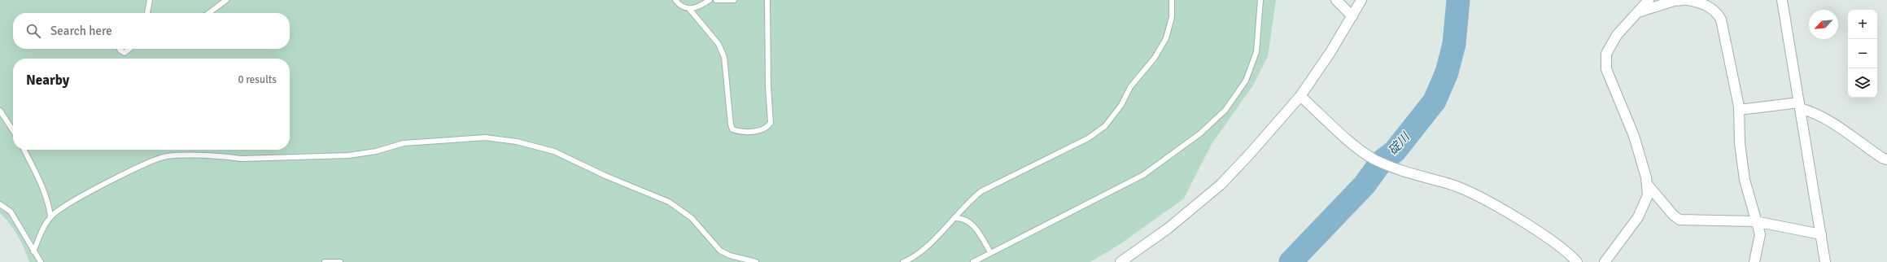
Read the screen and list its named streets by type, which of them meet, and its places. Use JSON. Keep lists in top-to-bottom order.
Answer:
{
  "water": ["碇川"],
  "north": "bottom left",
  "page": {
    "map_buttons": ["+", "−"],
    "search": "Search here",
    "heading": ["Nearby", "0 results"]
  }
}
